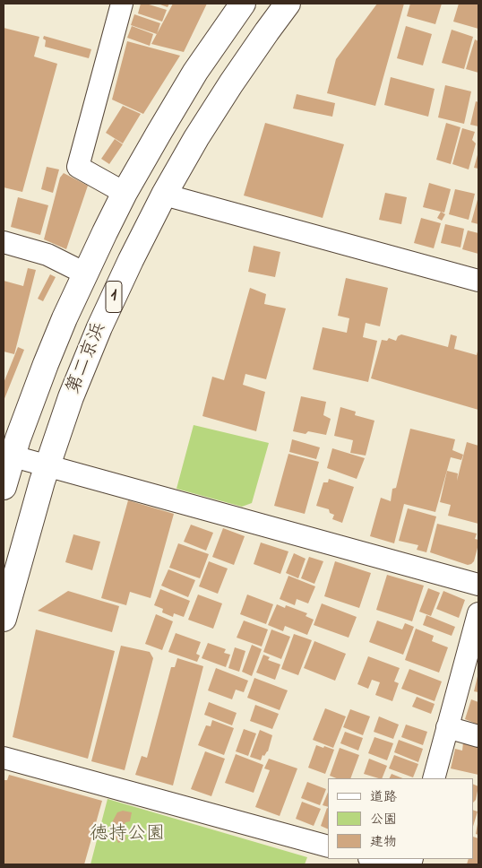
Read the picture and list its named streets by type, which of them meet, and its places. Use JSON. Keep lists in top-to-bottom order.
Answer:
{
  "streets": {
    "highway": ["1", "第二京浜"]
  },
  "parks": ["徳持公園"],
  "legend": ["道路", "公園", "建物"]
}
